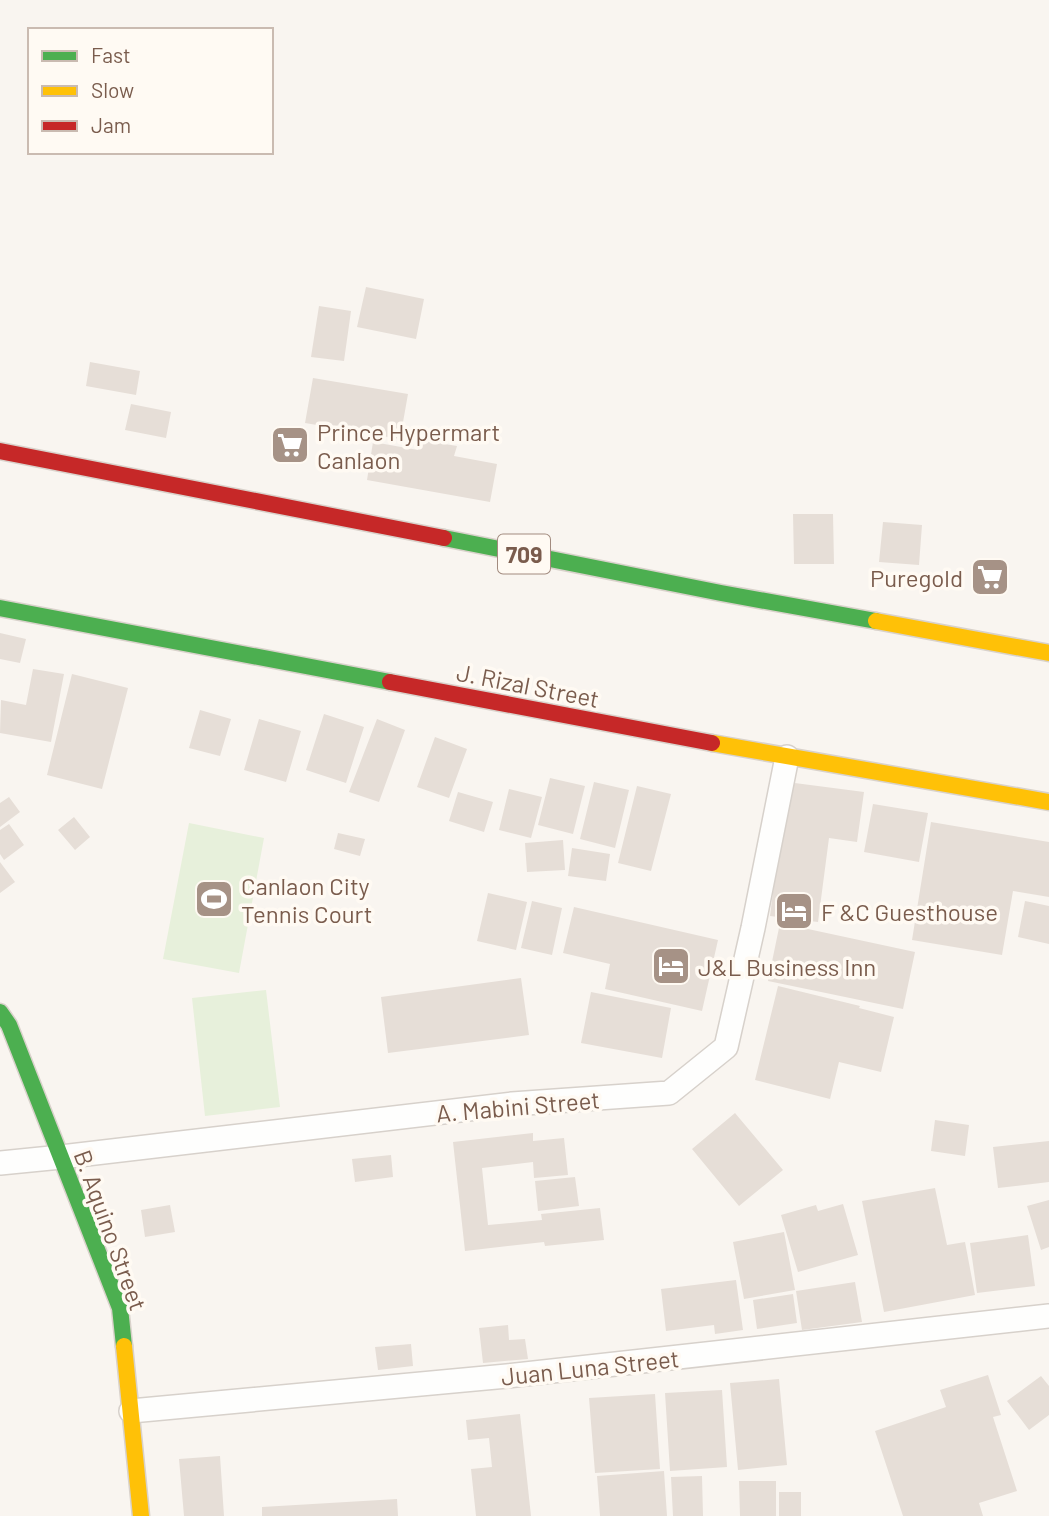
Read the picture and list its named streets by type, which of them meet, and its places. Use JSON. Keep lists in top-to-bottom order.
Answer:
{
  "streets": {
    "street": [
      "709",
      "J. Rizal Street",
      "A. Mabini Street",
      "B. Aquino Street",
      "Juan Luna Street"
    ]
  },
  "crossings": [
    ["J. Rizal Street", "A. Mabini Street"],
    ["A. Mabini Street", "B. Aquino Street"],
    ["B. Aquino Street", "Juan Luna Street"]
  ],
  "places": {
    "supermarket": ["Prince Hypermart Canlaon", "Puregold"],
    "sports": ["Canlaon City Tennis Court"],
    "hotel": ["F &C Guesthouse", "J&L Business Inn"]
  },
  "legend": ["Fast", "Slow", "Jam"]
}
